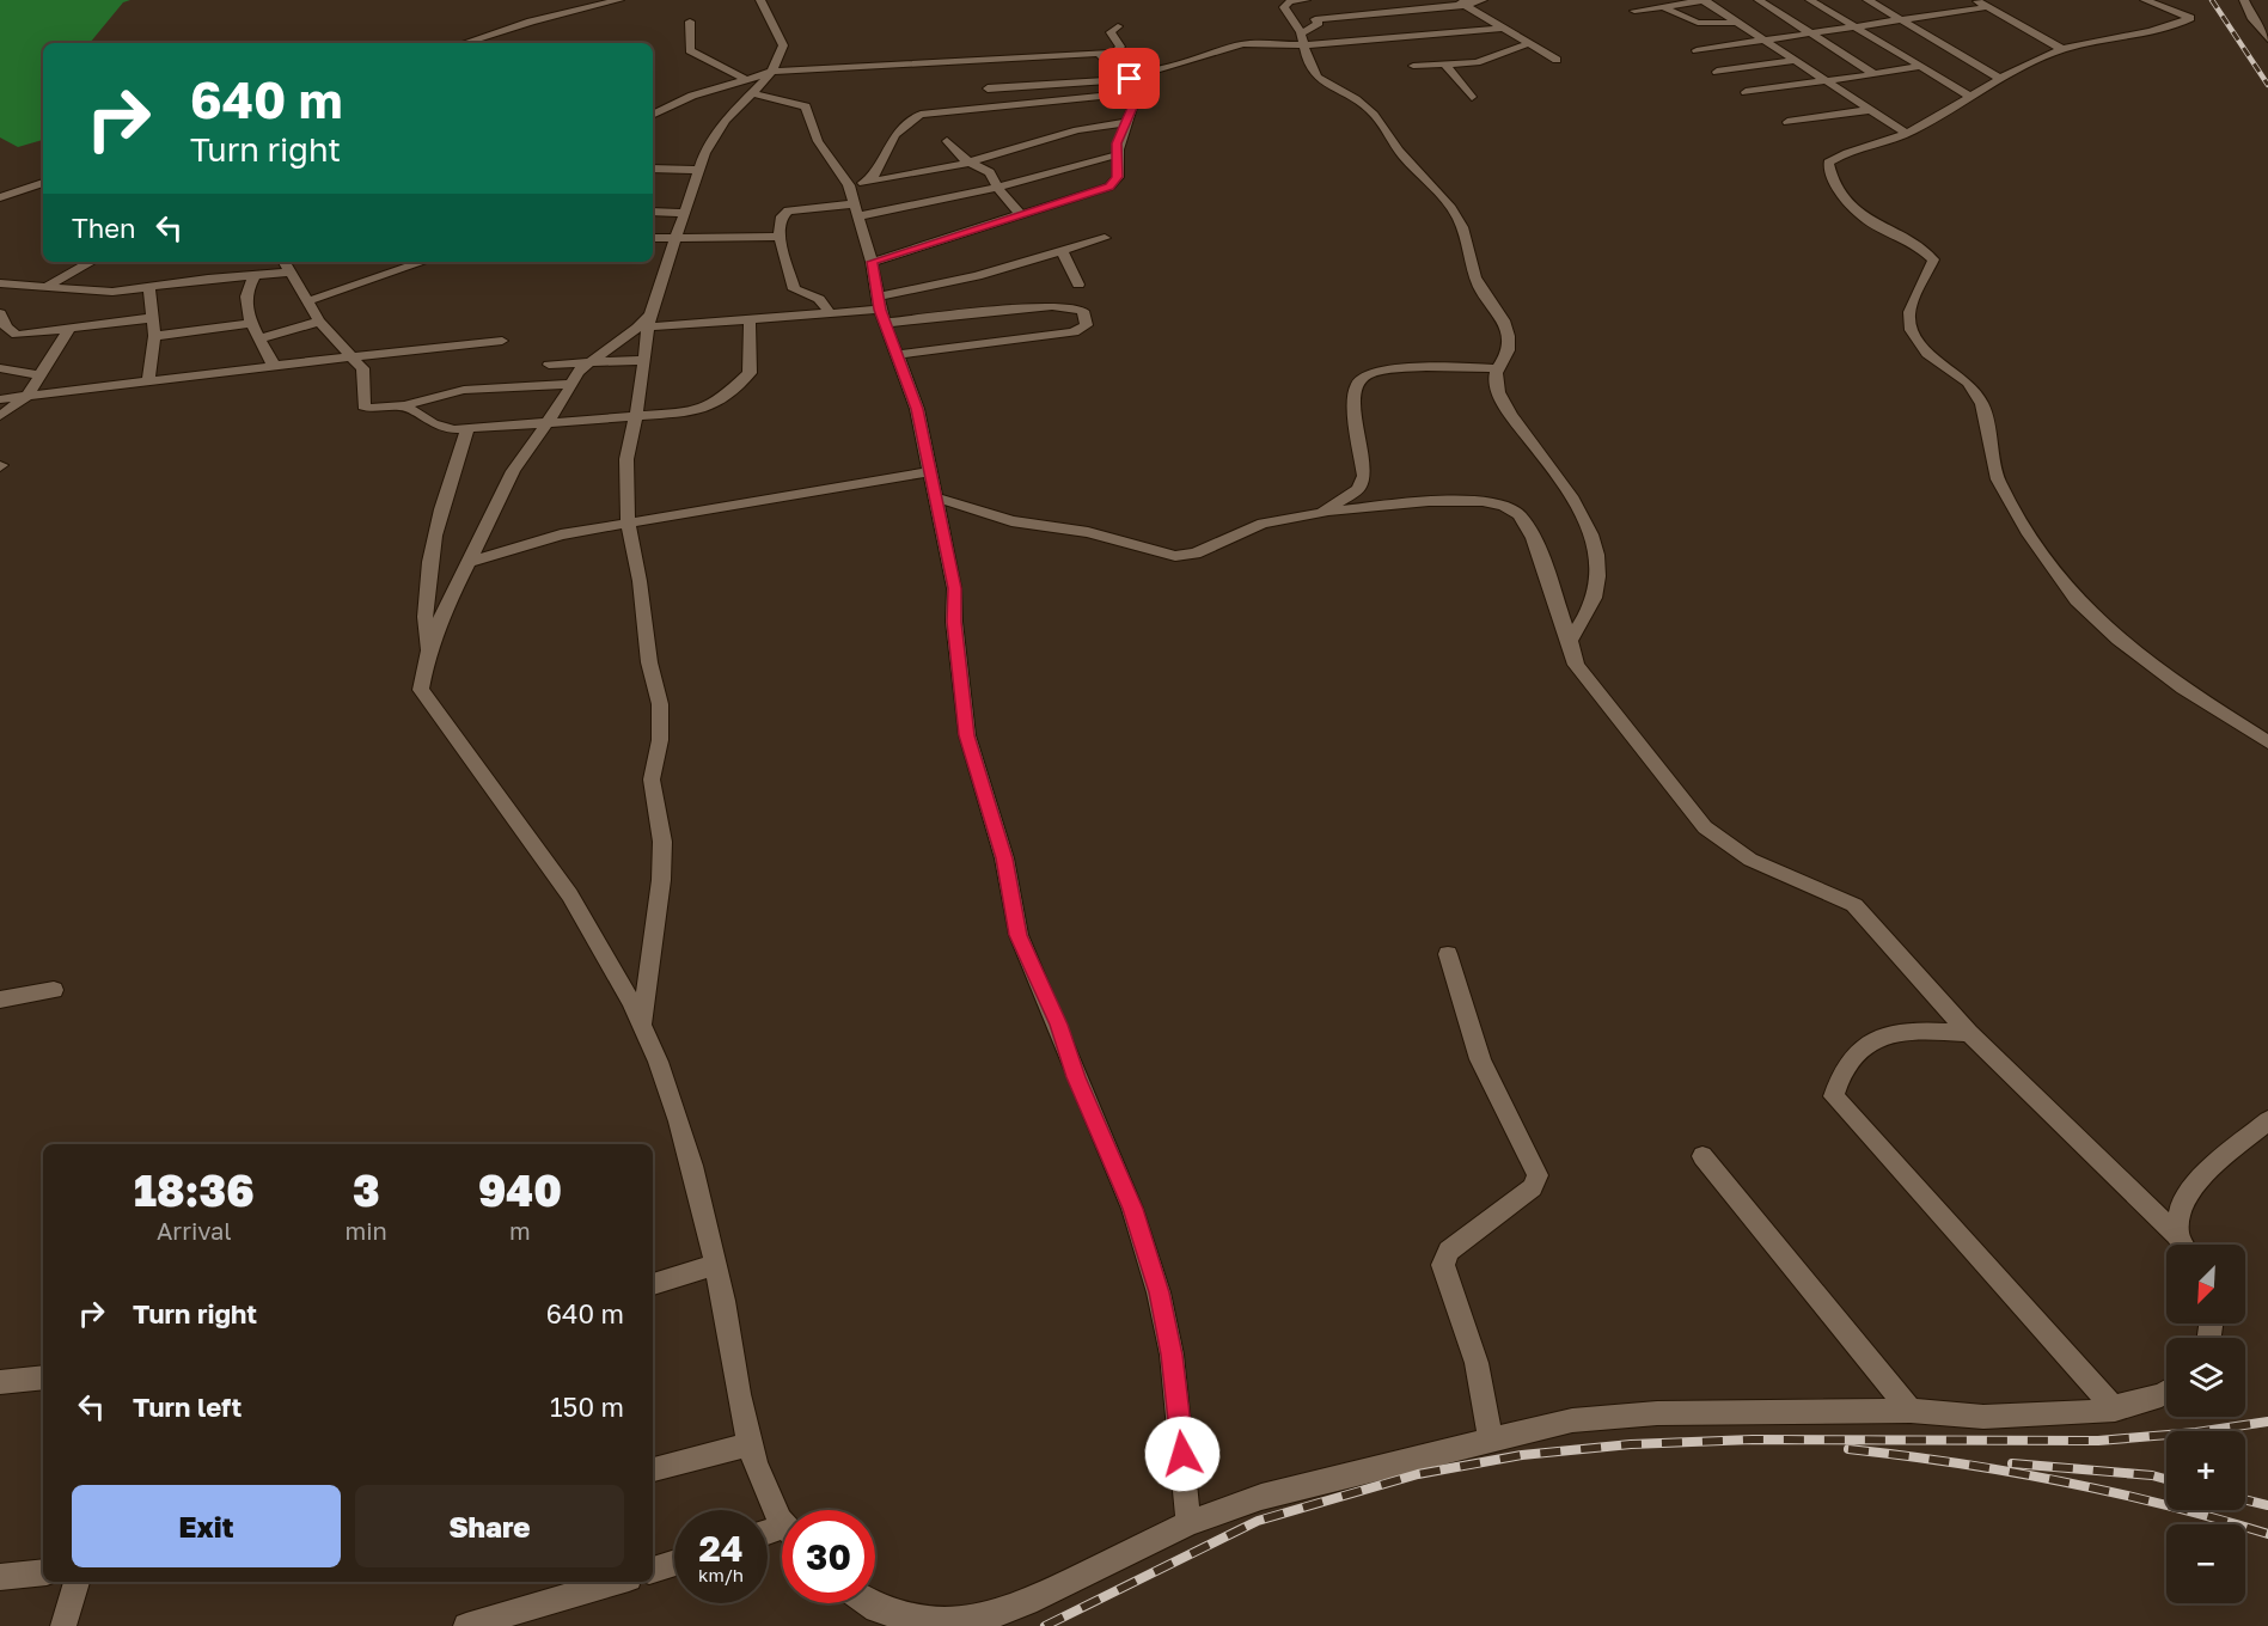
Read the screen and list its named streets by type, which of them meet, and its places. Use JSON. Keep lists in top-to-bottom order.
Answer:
{
  "north": "bottom left",
  "page": {
    "turn": ["640 m", "Turn right"],
    "then": "Then",
    "eta": [
      "18:36",
      "Arrival",
      "3",
      "min",
      "940",
      "m"
    ],
    "map_buttons": ["+", "−"],
    "list": [
      {
        "name": "Turn right",
        "value": "640 m"
      },
      {
        "name": "Turn left",
        "value": "150 m"
      }
    ],
    "buttons": ["Exit", "Share"],
    "speed": "24 km/h",
    "limit": "30"
  }
}
